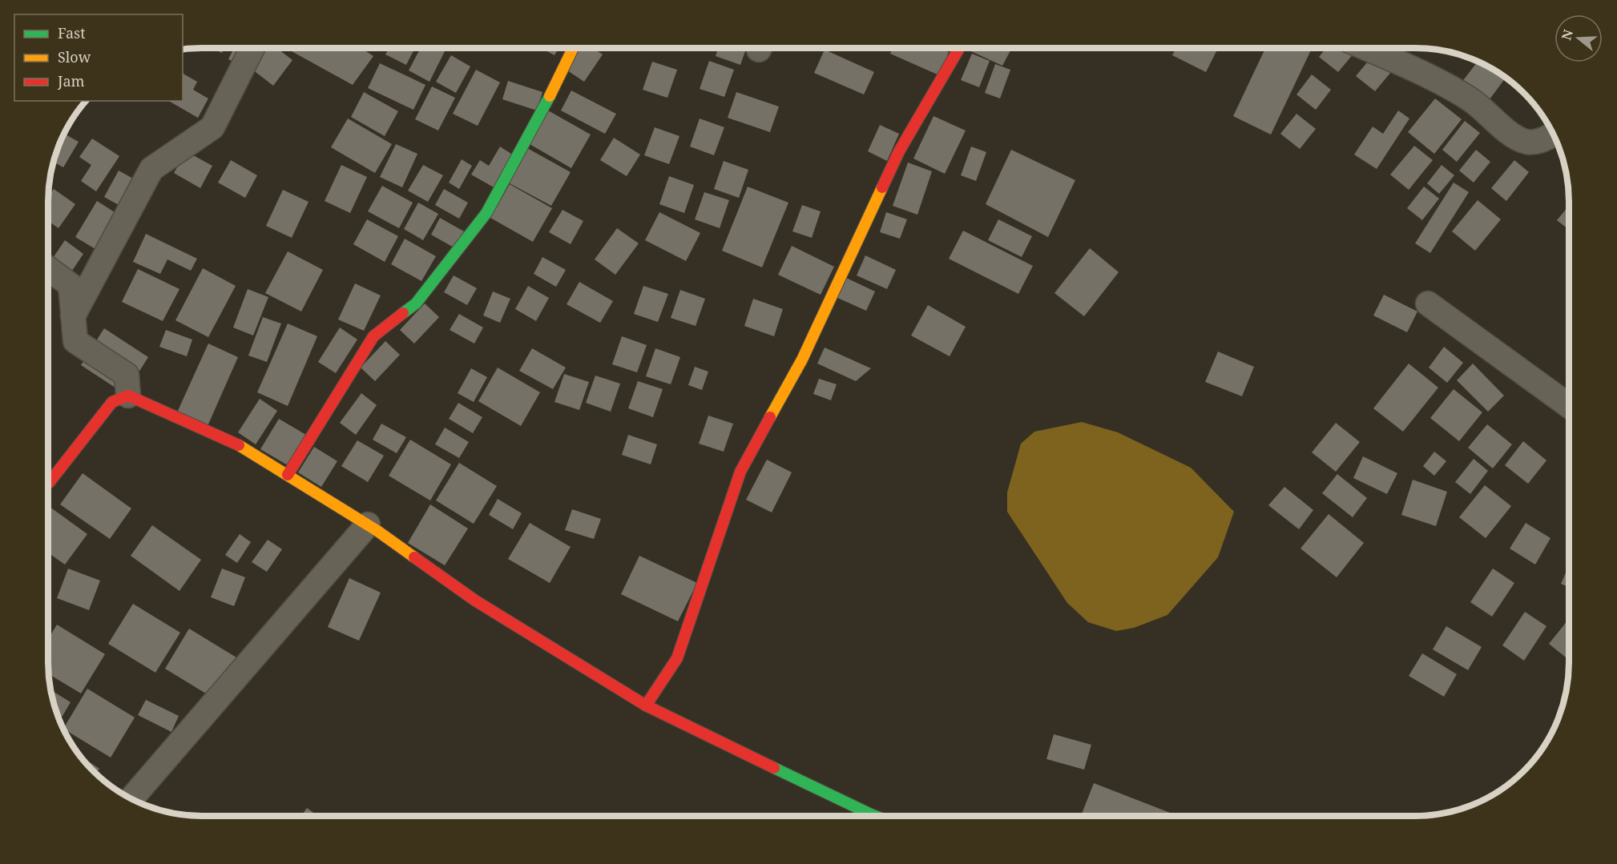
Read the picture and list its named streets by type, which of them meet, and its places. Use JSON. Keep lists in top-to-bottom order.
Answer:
{
  "legend": ["Fast", "Slow", "Jam"],
  "north": "left"
}
